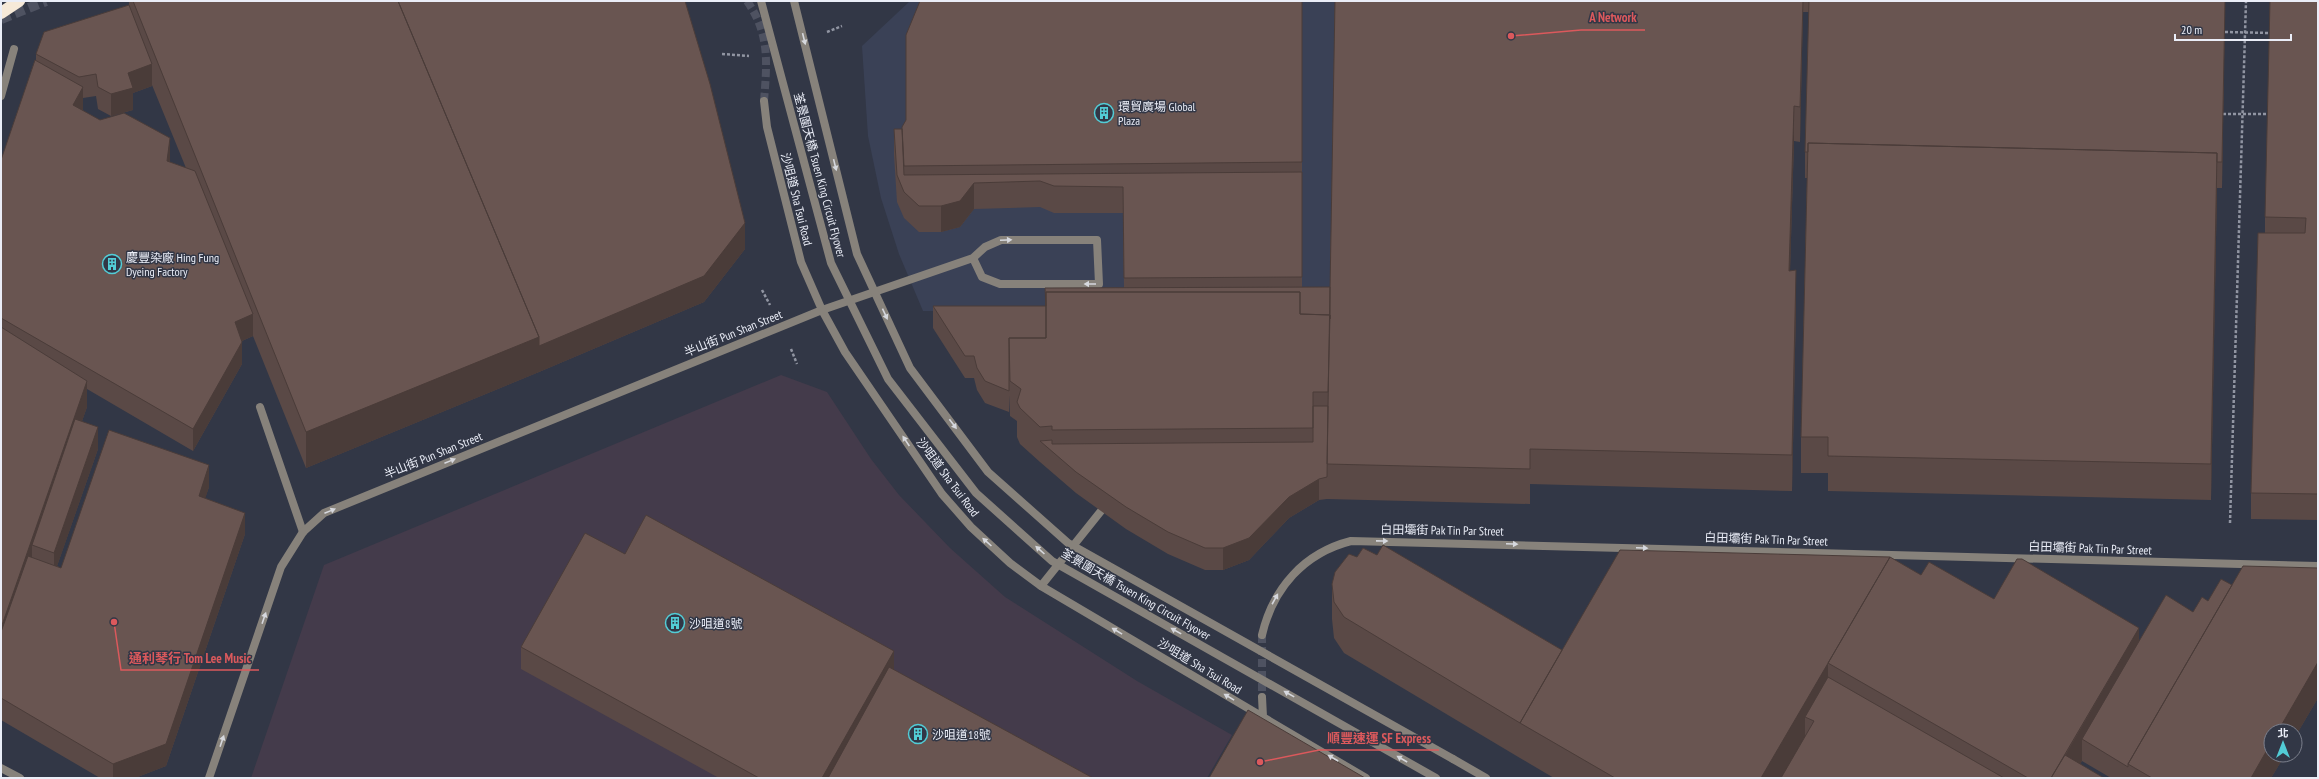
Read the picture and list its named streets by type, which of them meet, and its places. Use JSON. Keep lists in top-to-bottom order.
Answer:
{
  "streets": {
    "street": [
      "荃景圍天橋 Tsuen King Circuit Flyover",
      "沙咀道 Sha Tsui Road",
      "半山街 Pun Shan Street",
      "白田壩街 Pak Tin Par Street"
    ]
  },
  "crossings": [
    ["沙咀道 Sha Tsui Road", "半山街 Pun Shan Street"]
  ],
  "one_way": ["沙咀道 Sha Tsui Road", "白田壩街 Pak Tin Par Street"],
  "places": {
    "other": ["A Network", "通利琴行 Tom Lee Music", "順豐速運 SF Express"],
    "building": [
      "環貿廣場 Global Plaza",
      "慶豐染廠 Hing Fung Dyeing Factory",
      "沙咀道8號",
      "沙咀道18號"
    ]
  },
  "scale_bar": "20 m",
  "north": "top"
}
